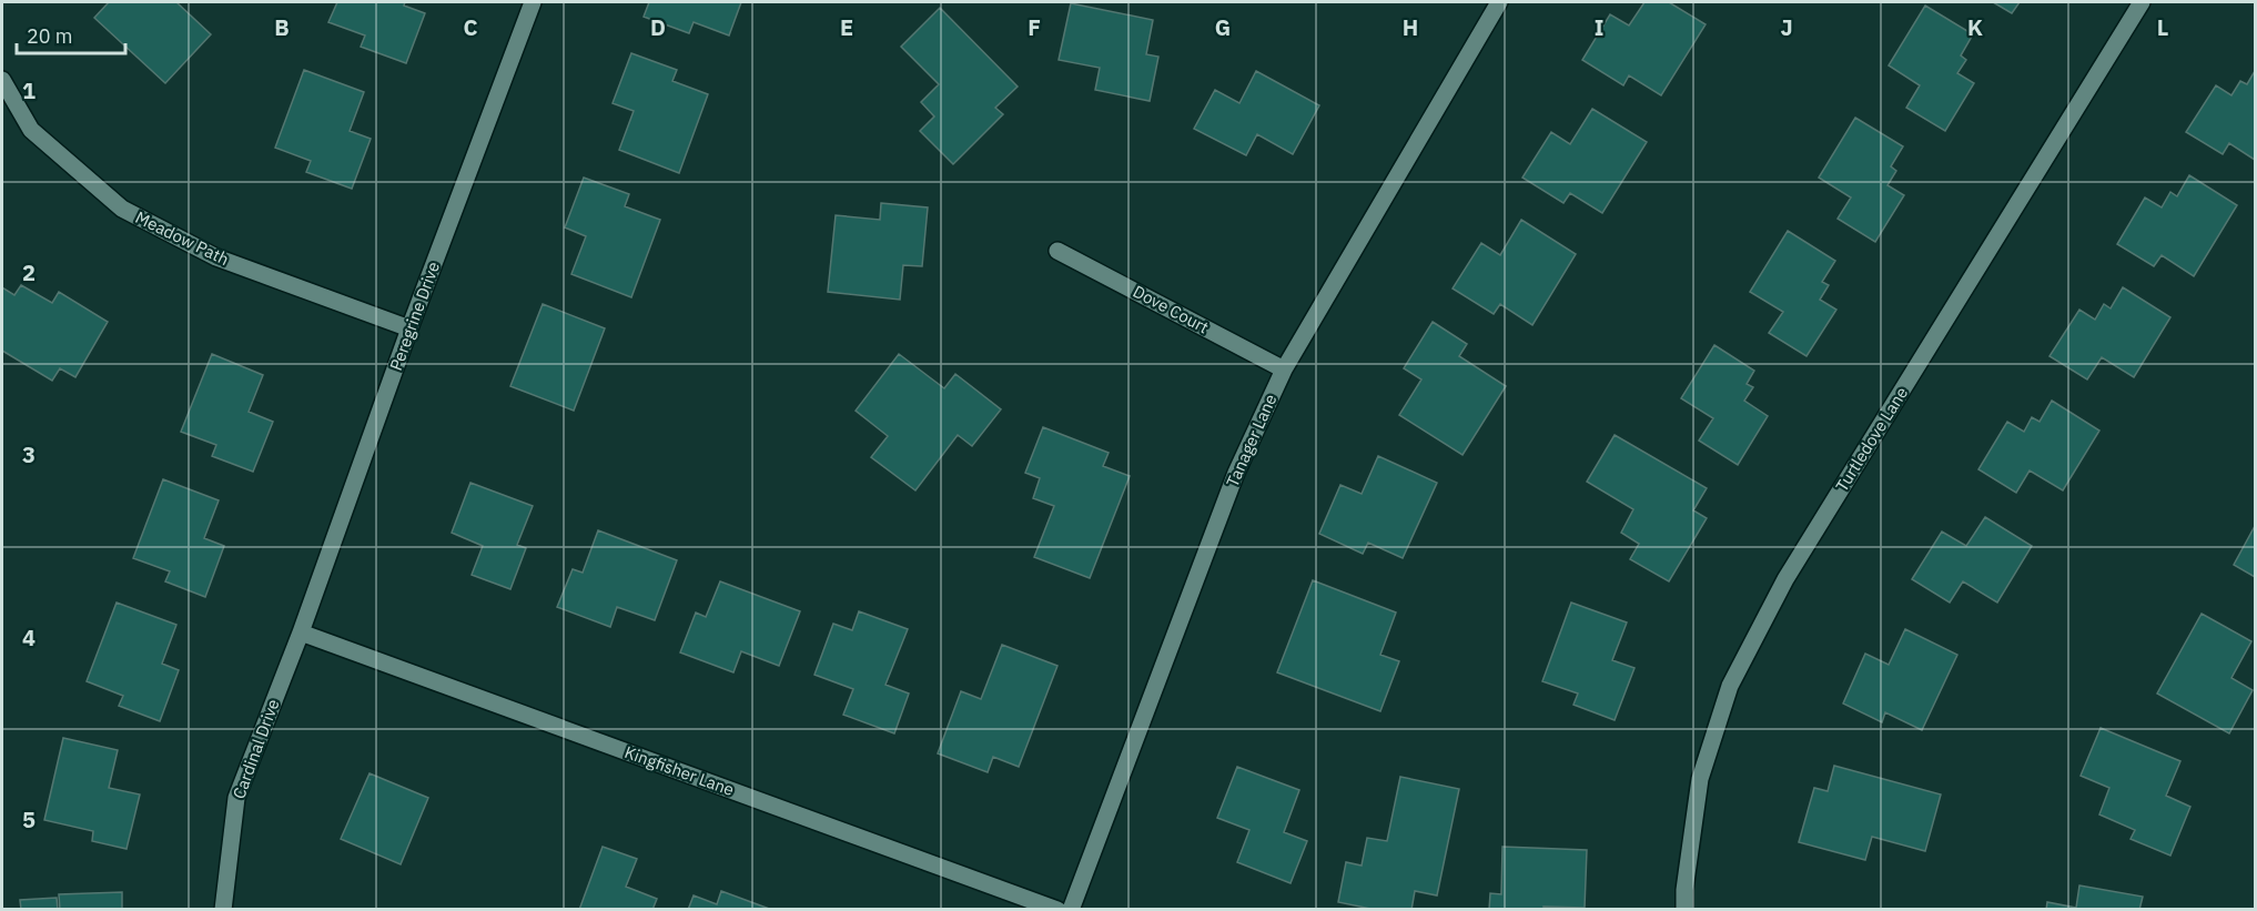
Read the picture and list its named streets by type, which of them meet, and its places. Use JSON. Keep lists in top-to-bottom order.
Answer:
{
  "streets": {
    "street": [
      "Meadow Path",
      "Dove Court",
      "Peregrine Drive",
      "Turtledove Lane",
      "Tanager Lane",
      "Cardinal Drive",
      "Kingfisher Lane"
    ]
  },
  "crossings": [
    ["Meadow Path", "Peregrine Drive"],
    ["Dove Court", "Tanager Lane"],
    ["Peregrine Drive", "Cardinal Drive"],
    ["Peregrine Drive", "Kingfisher Lane"],
    ["Cardinal Drive", "Kingfisher Lane"]
  ],
  "scale_bar": "20 m",
  "grid": {
    "columns": [
      "B",
      "C",
      "D",
      "E",
      "F",
      "G",
      "H",
      "I",
      "J",
      "K",
      "L"
    ],
    "rows": [
      "1",
      "2",
      "3",
      "4",
      "5"
    ]
  }
}
